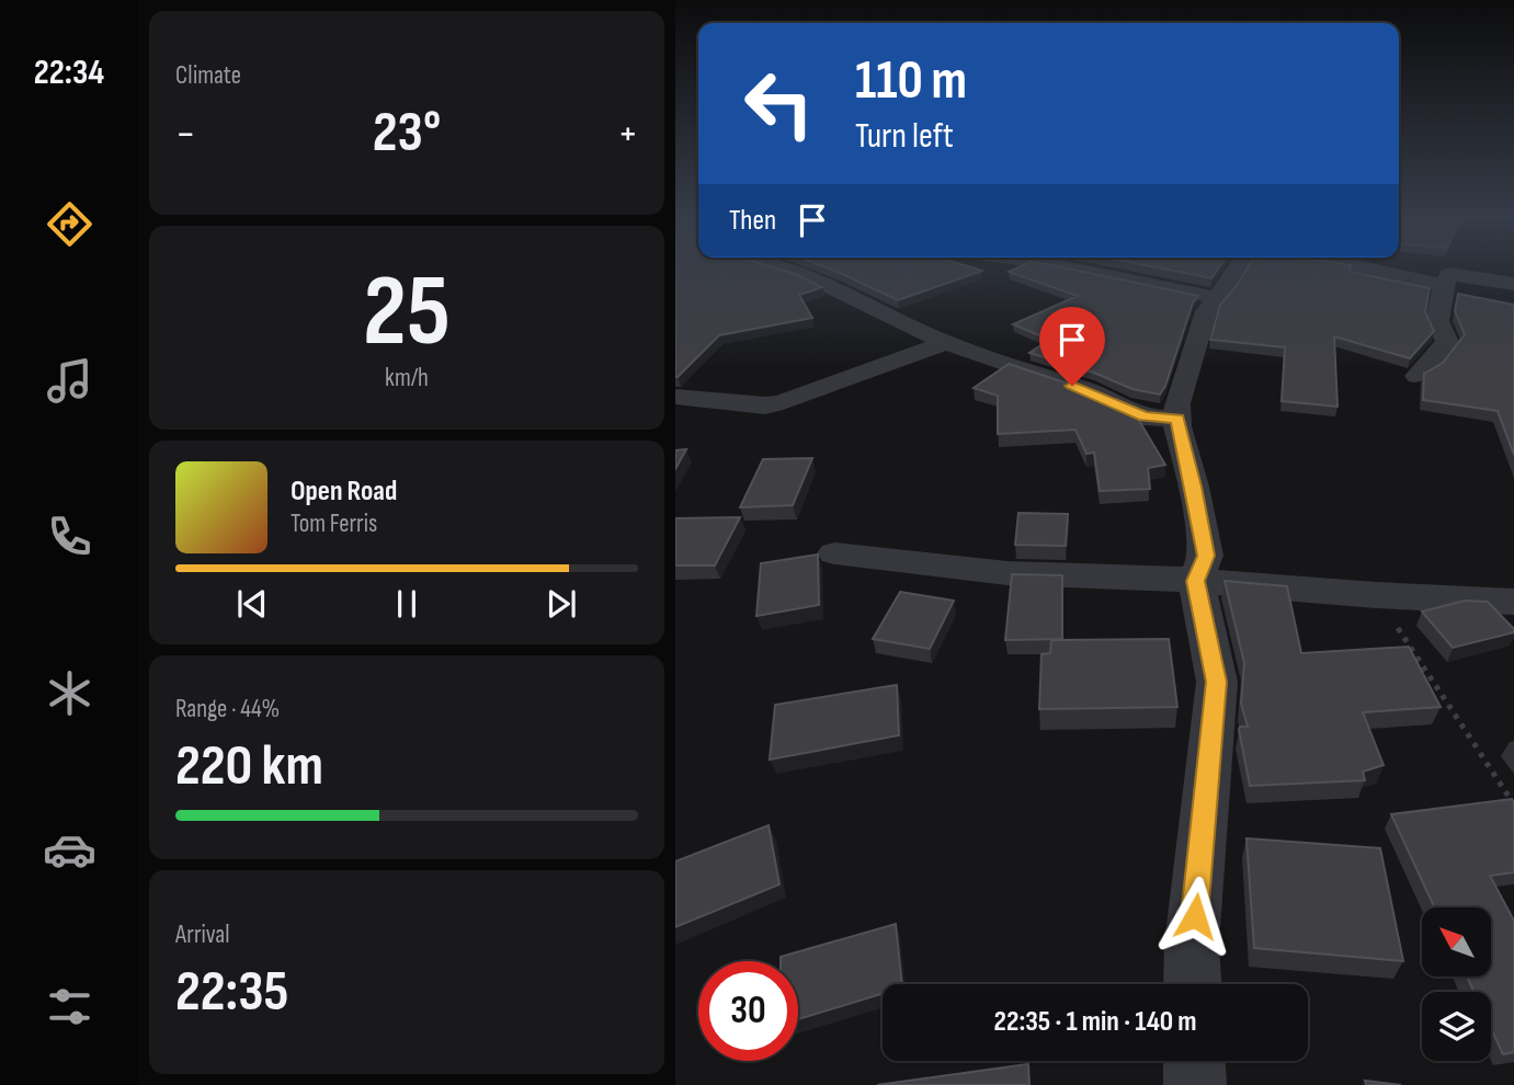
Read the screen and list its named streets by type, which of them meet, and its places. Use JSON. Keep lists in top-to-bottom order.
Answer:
{
  "north": "top left",
  "page": {
    "tabs": "22:34",
    "tile": [
      "Climate",
      ["25", "km/h"],
      ["Range · 44%", "220 km"],
      ["Arrival", "22:35"]
    ],
    "turn": ["110 m", "Turn left"],
    "heat": ["−", "23°", "+"],
    "then": "Then",
    "song": ["Open Road", "Tom Ferris"],
    "limit": "30",
    "trip": "22:35 · 1 min · 140 m"
  }
}
